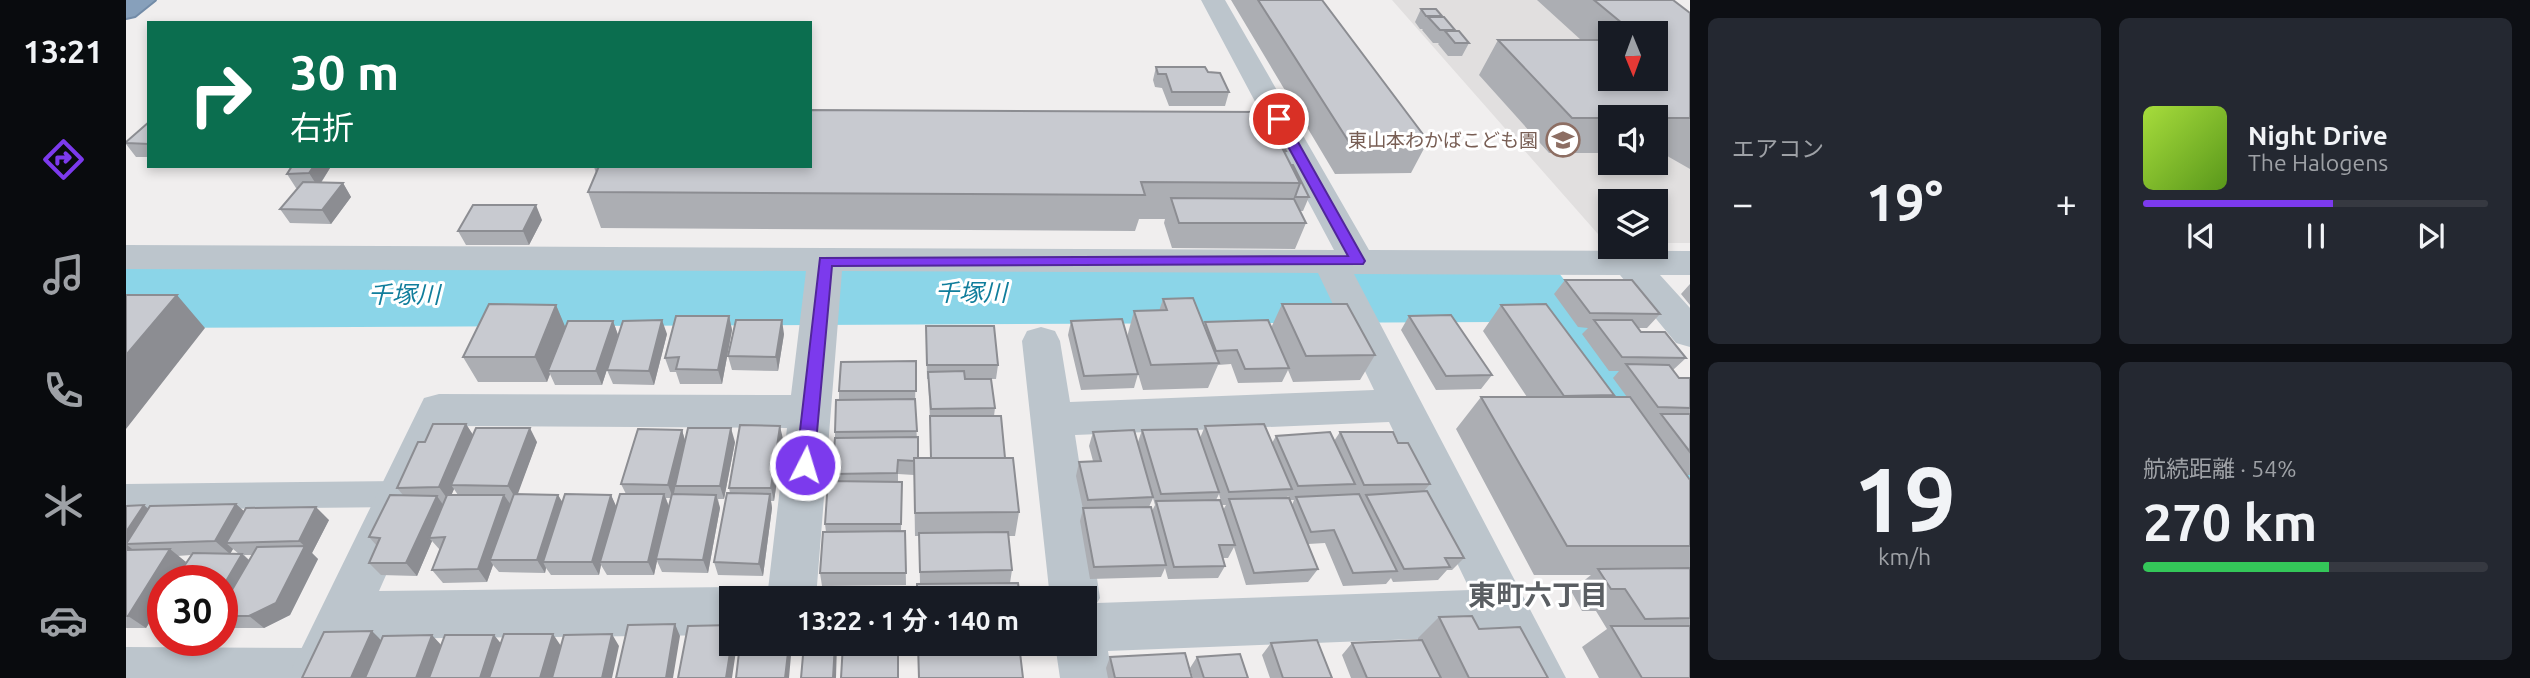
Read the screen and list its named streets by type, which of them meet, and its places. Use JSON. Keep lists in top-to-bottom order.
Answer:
{
  "districts": ["東町六丁目"],
  "water": ["千塚川"],
  "places": {
    "school or university": ["東山本わかばこども園"]
  },
  "north": "bottom",
  "page": {
    "tabs": "13:21",
    "tile": [
      "エアコン",
      ["19", "km/h"],
      ["航続距離 · 54%", "270 km"]
    ],
    "turn": ["30 m", "右折"],
    "song": ["Night Drive", "The Halogens"],
    "heat": ["−", "19°", "+"],
    "limit": "30",
    "trip": "13:22 · 1 分 · 140 m"
  }
}
